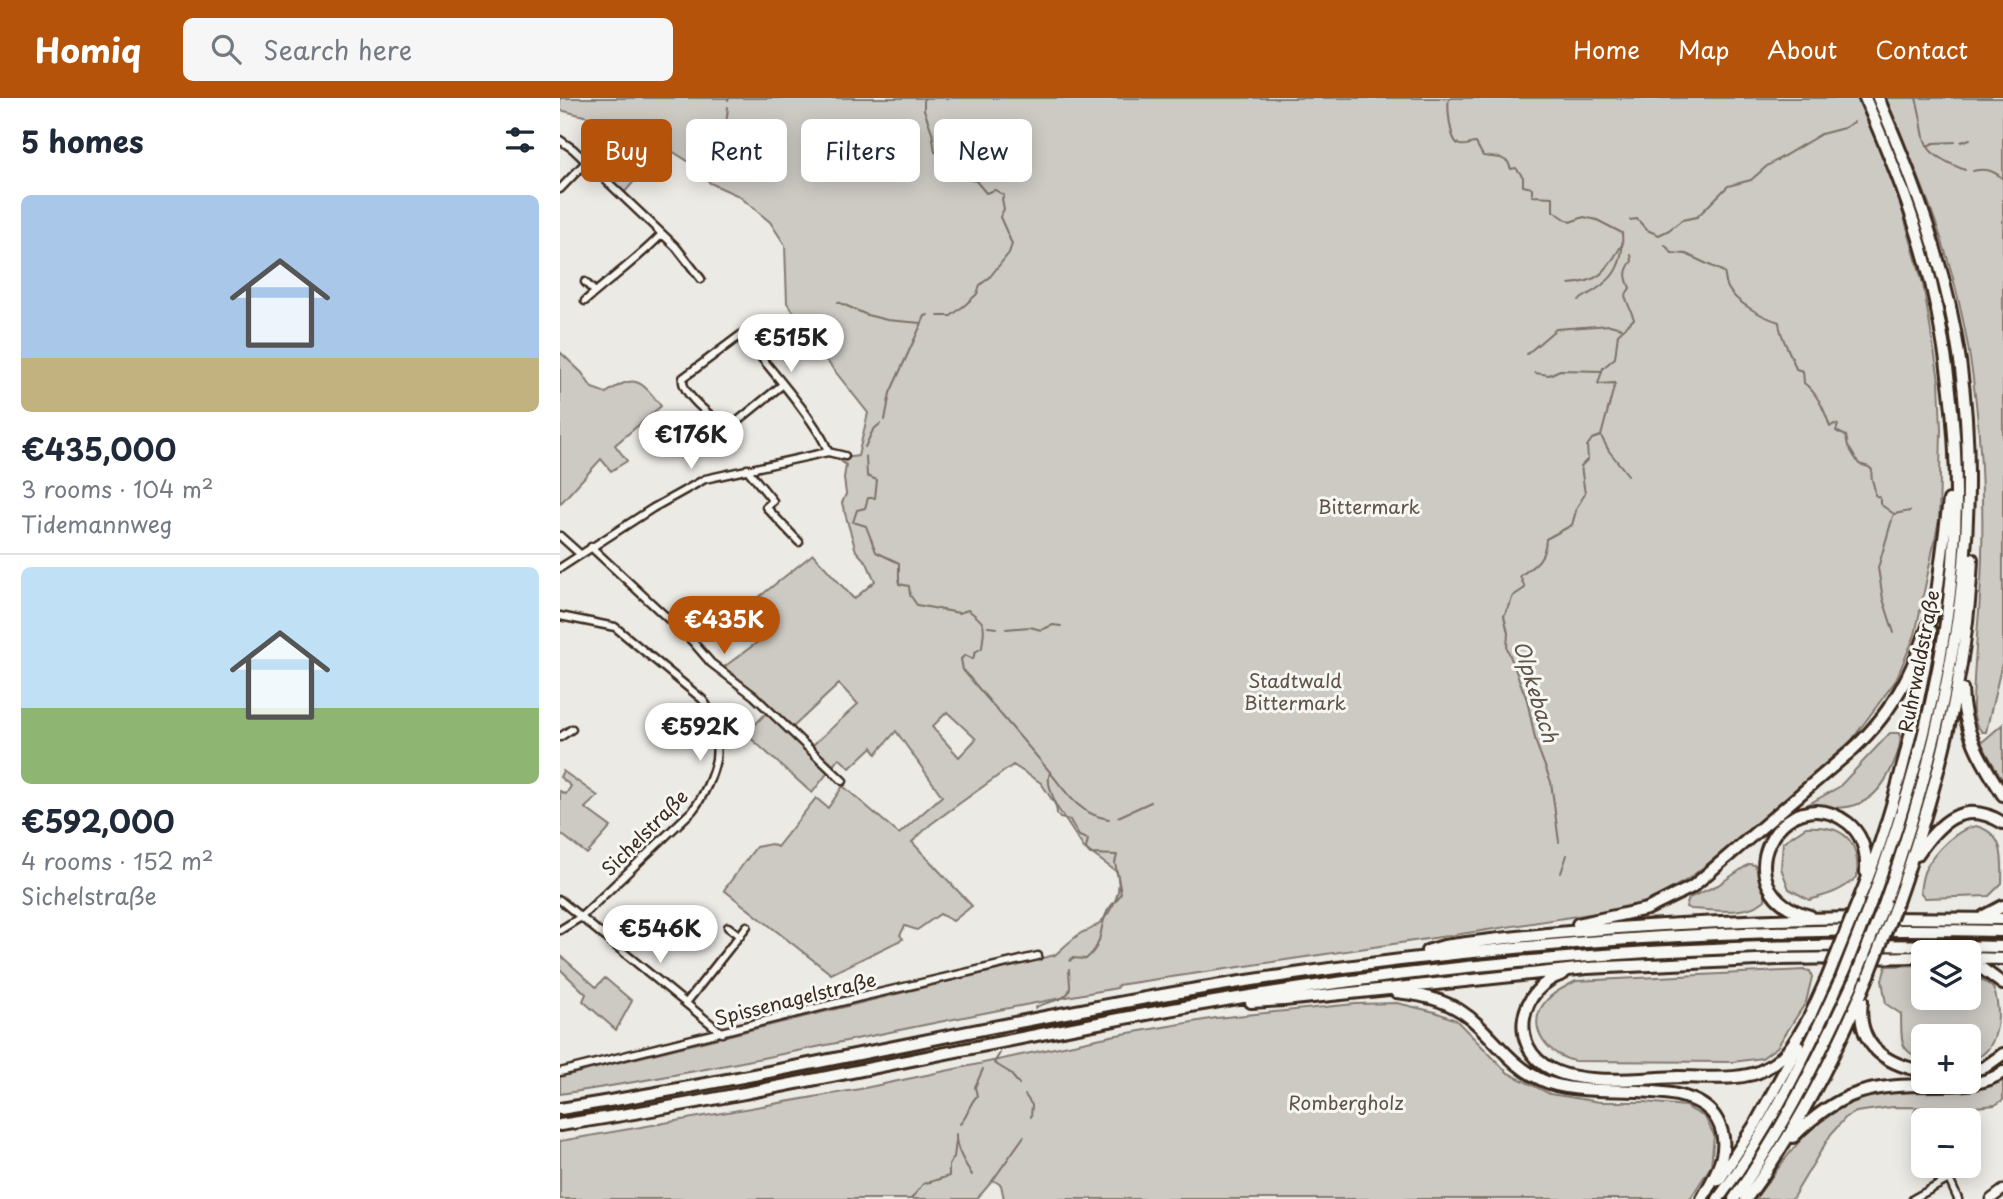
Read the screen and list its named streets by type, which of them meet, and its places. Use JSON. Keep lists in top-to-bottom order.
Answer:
{
  "streets": {
    "highway": ["Ruhrwaldstraße"],
    "street": ["Sichelstraße", "Spissenagelstraße"]
  },
  "water": ["Olpkebach"],
  "parks": ["Bittermark", "Stadtwald Bittermark", "Rombergholz"],
  "page": {
    "header": "Homiq",
    "search": "Search here",
    "nav": [
      "Home",
      "Map",
      "About",
      "Contact"
    ],
    "heading": "5 homes",
    "chip": [
      "Buy",
      "Rent",
      "Filters",
      "New"
    ],
    "list": [
      {
        "name": "€435,000",
        "note": "3 rooms · 104 m² · Tidemannweg"
      },
      {
        "name": "€592,000",
        "note": "4 rooms · 152 m² · Sichelstraße"
      }
    ],
    "price": [
      "€515K",
      "€176K",
      "€435K",
      "€592K",
      "€546K"
    ],
    "map_buttons": ["+", "−"]
  }
}
